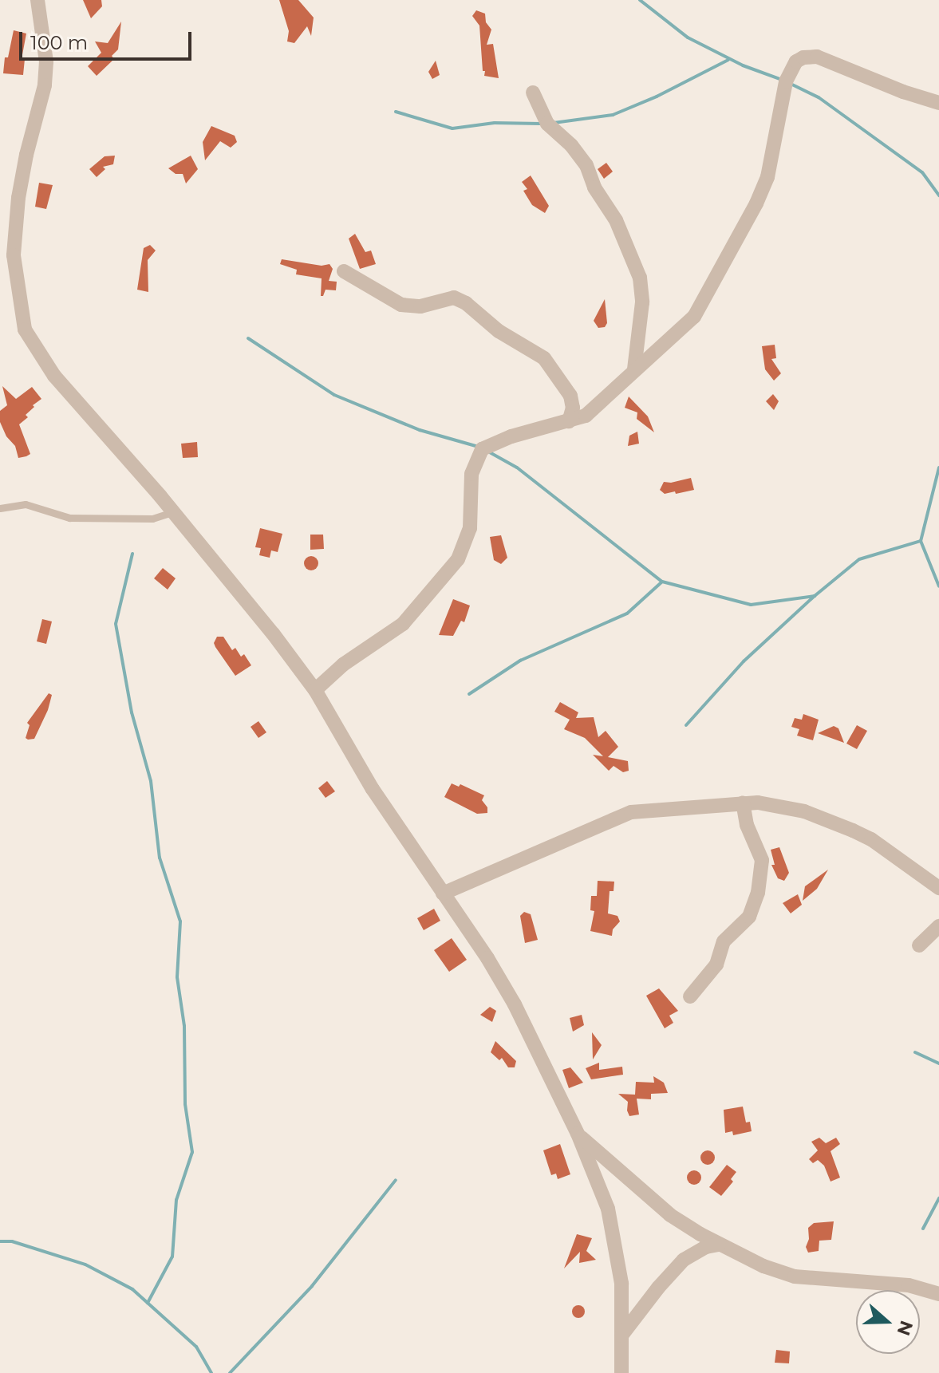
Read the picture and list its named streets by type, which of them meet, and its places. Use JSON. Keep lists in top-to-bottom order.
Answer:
{
  "scale_bar": "100 m",
  "north": "right"
}
